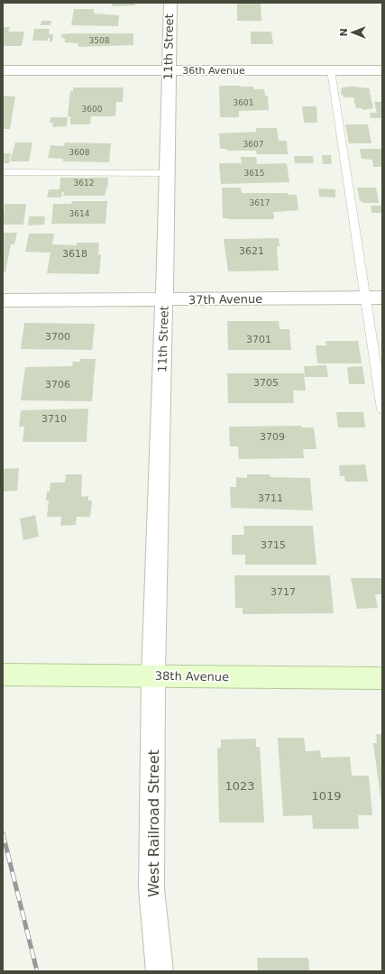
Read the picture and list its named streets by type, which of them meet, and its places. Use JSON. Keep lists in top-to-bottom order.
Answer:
{
  "streets": {
    "street": [
      "11th Street",
      "36th Avenue",
      "37th Avenue",
      "38th Avenue",
      "West Railroad Street"
    ]
  },
  "crossings": [
    ["11th Street", "36th Avenue"],
    ["11th Street", "37th Avenue"],
    ["11th Street", "38th Avenue"],
    ["11th Street", "West Railroad Street"],
    ["38th Avenue", "West Railroad Street"]
  ],
  "house_numbers": [
    "3508",
    "3601",
    "3600",
    "3607",
    "3608",
    "3615",
    "3612",
    "3617",
    "3614",
    "3621",
    "3618",
    "3700",
    "3701",
    "3705",
    "3706",
    "3710",
    "3709",
    "3711",
    "3715",
    "3717",
    "1023",
    "1019"
  ],
  "north": "left"
}
